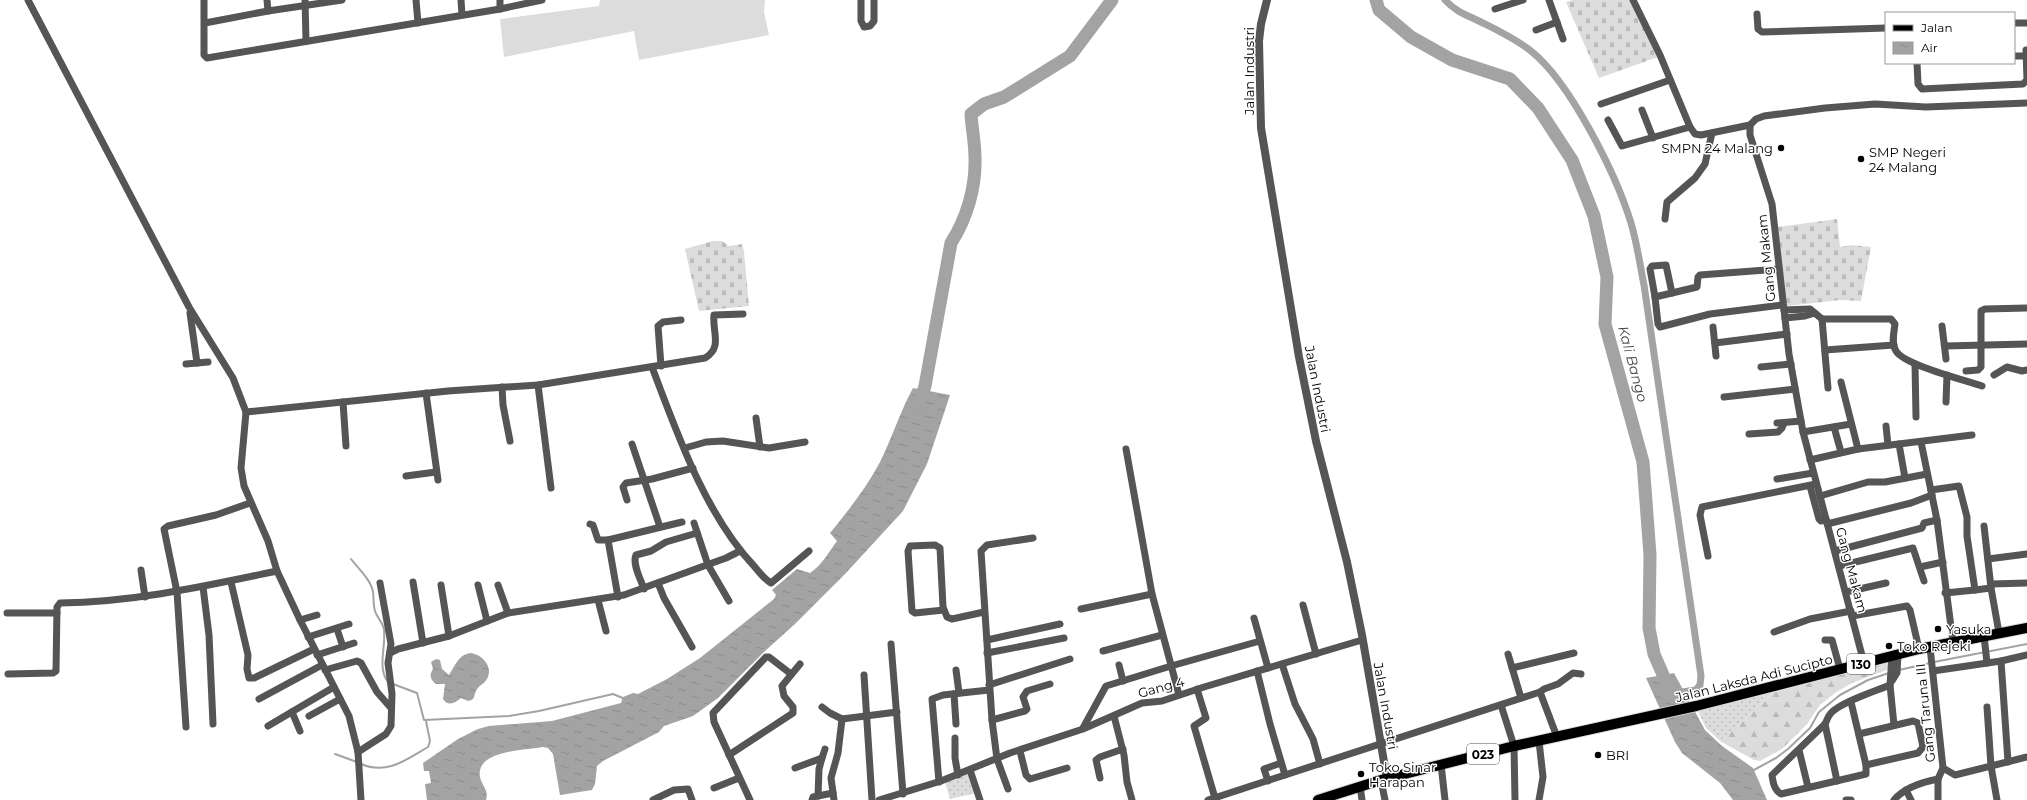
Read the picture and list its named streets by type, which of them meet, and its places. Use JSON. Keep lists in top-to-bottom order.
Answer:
{
  "streets": {
    "main road": ["130", "Jalan Laksda Adi Sucipto", "023"],
    "street": [
      "Jalan Industri",
      "Gang Makam",
      "Gang 4",
      "Gang Taruna III"
    ]
  },
  "crossings": [
    ["Jalan Industri", "Gang 4"],
    ["Jalan Industri", "023"],
    ["Gang Makam", "Jalan Laksda Adi Sucipto"],
    ["Jalan Laksda Adi Sucipto", "Gang Taruna III"],
    ["Jalan Laksda Adi Sucipto", "023"]
  ],
  "water": ["Kali Bango"],
  "places": [
    "SMPN 24 Malang",
    "SMP Negeri 24 Malang",
    "Yasuka",
    "Toko Rejeki",
    "BRI",
    "Toko Sinar Harapan"
  ],
  "legend": ["Jalan", "Air"]
}
